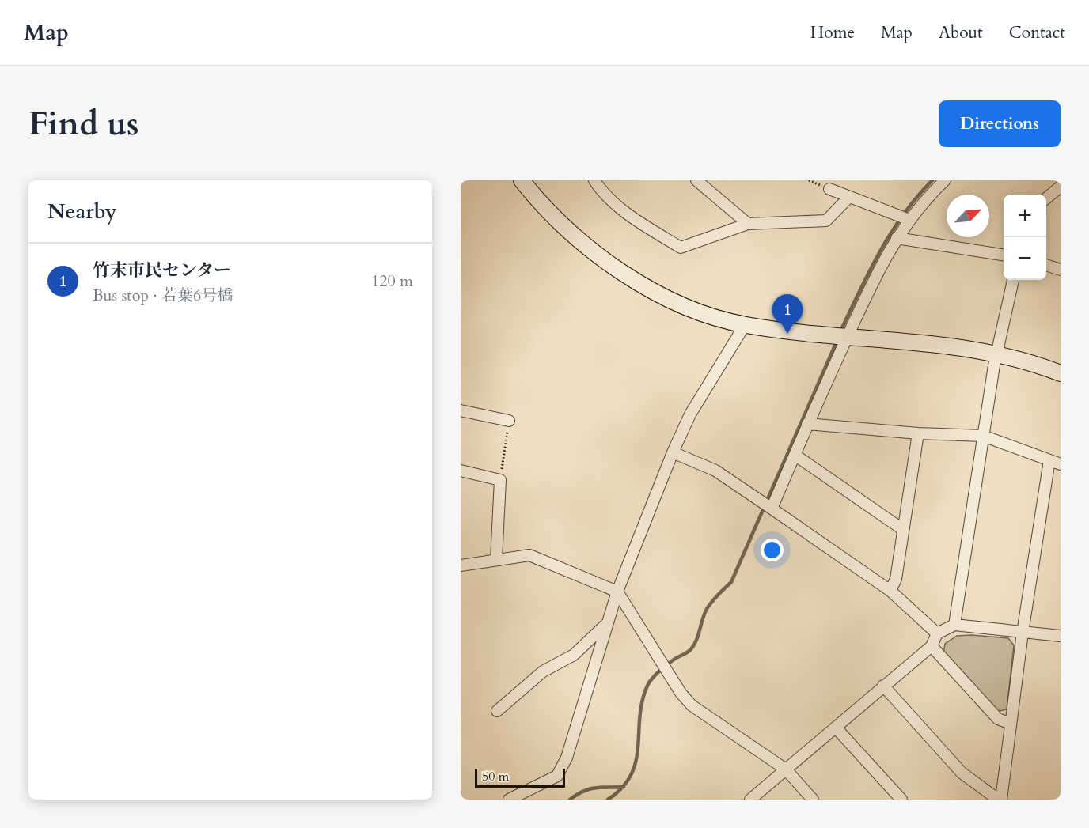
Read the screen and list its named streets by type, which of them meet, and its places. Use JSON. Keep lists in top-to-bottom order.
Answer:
{
  "scale_bar": "50 m",
  "north": "top right",
  "page": {
    "header": "Map",
    "nav": [
      "Home",
      "Map",
      "About",
      "Contact"
    ],
    "buttons": "Directions",
    "title": "Find us",
    "heading": "Nearby",
    "map_buttons": ["+", "−"],
    "list": [
      {
        "mark": "1",
        "name": "竹末市民センター",
        "note": "Bus stop · 若葉6号橋",
        "value": "120 m"
      }
    ],
    "pins": "1",
    "scale": "50 m"
  }
}
